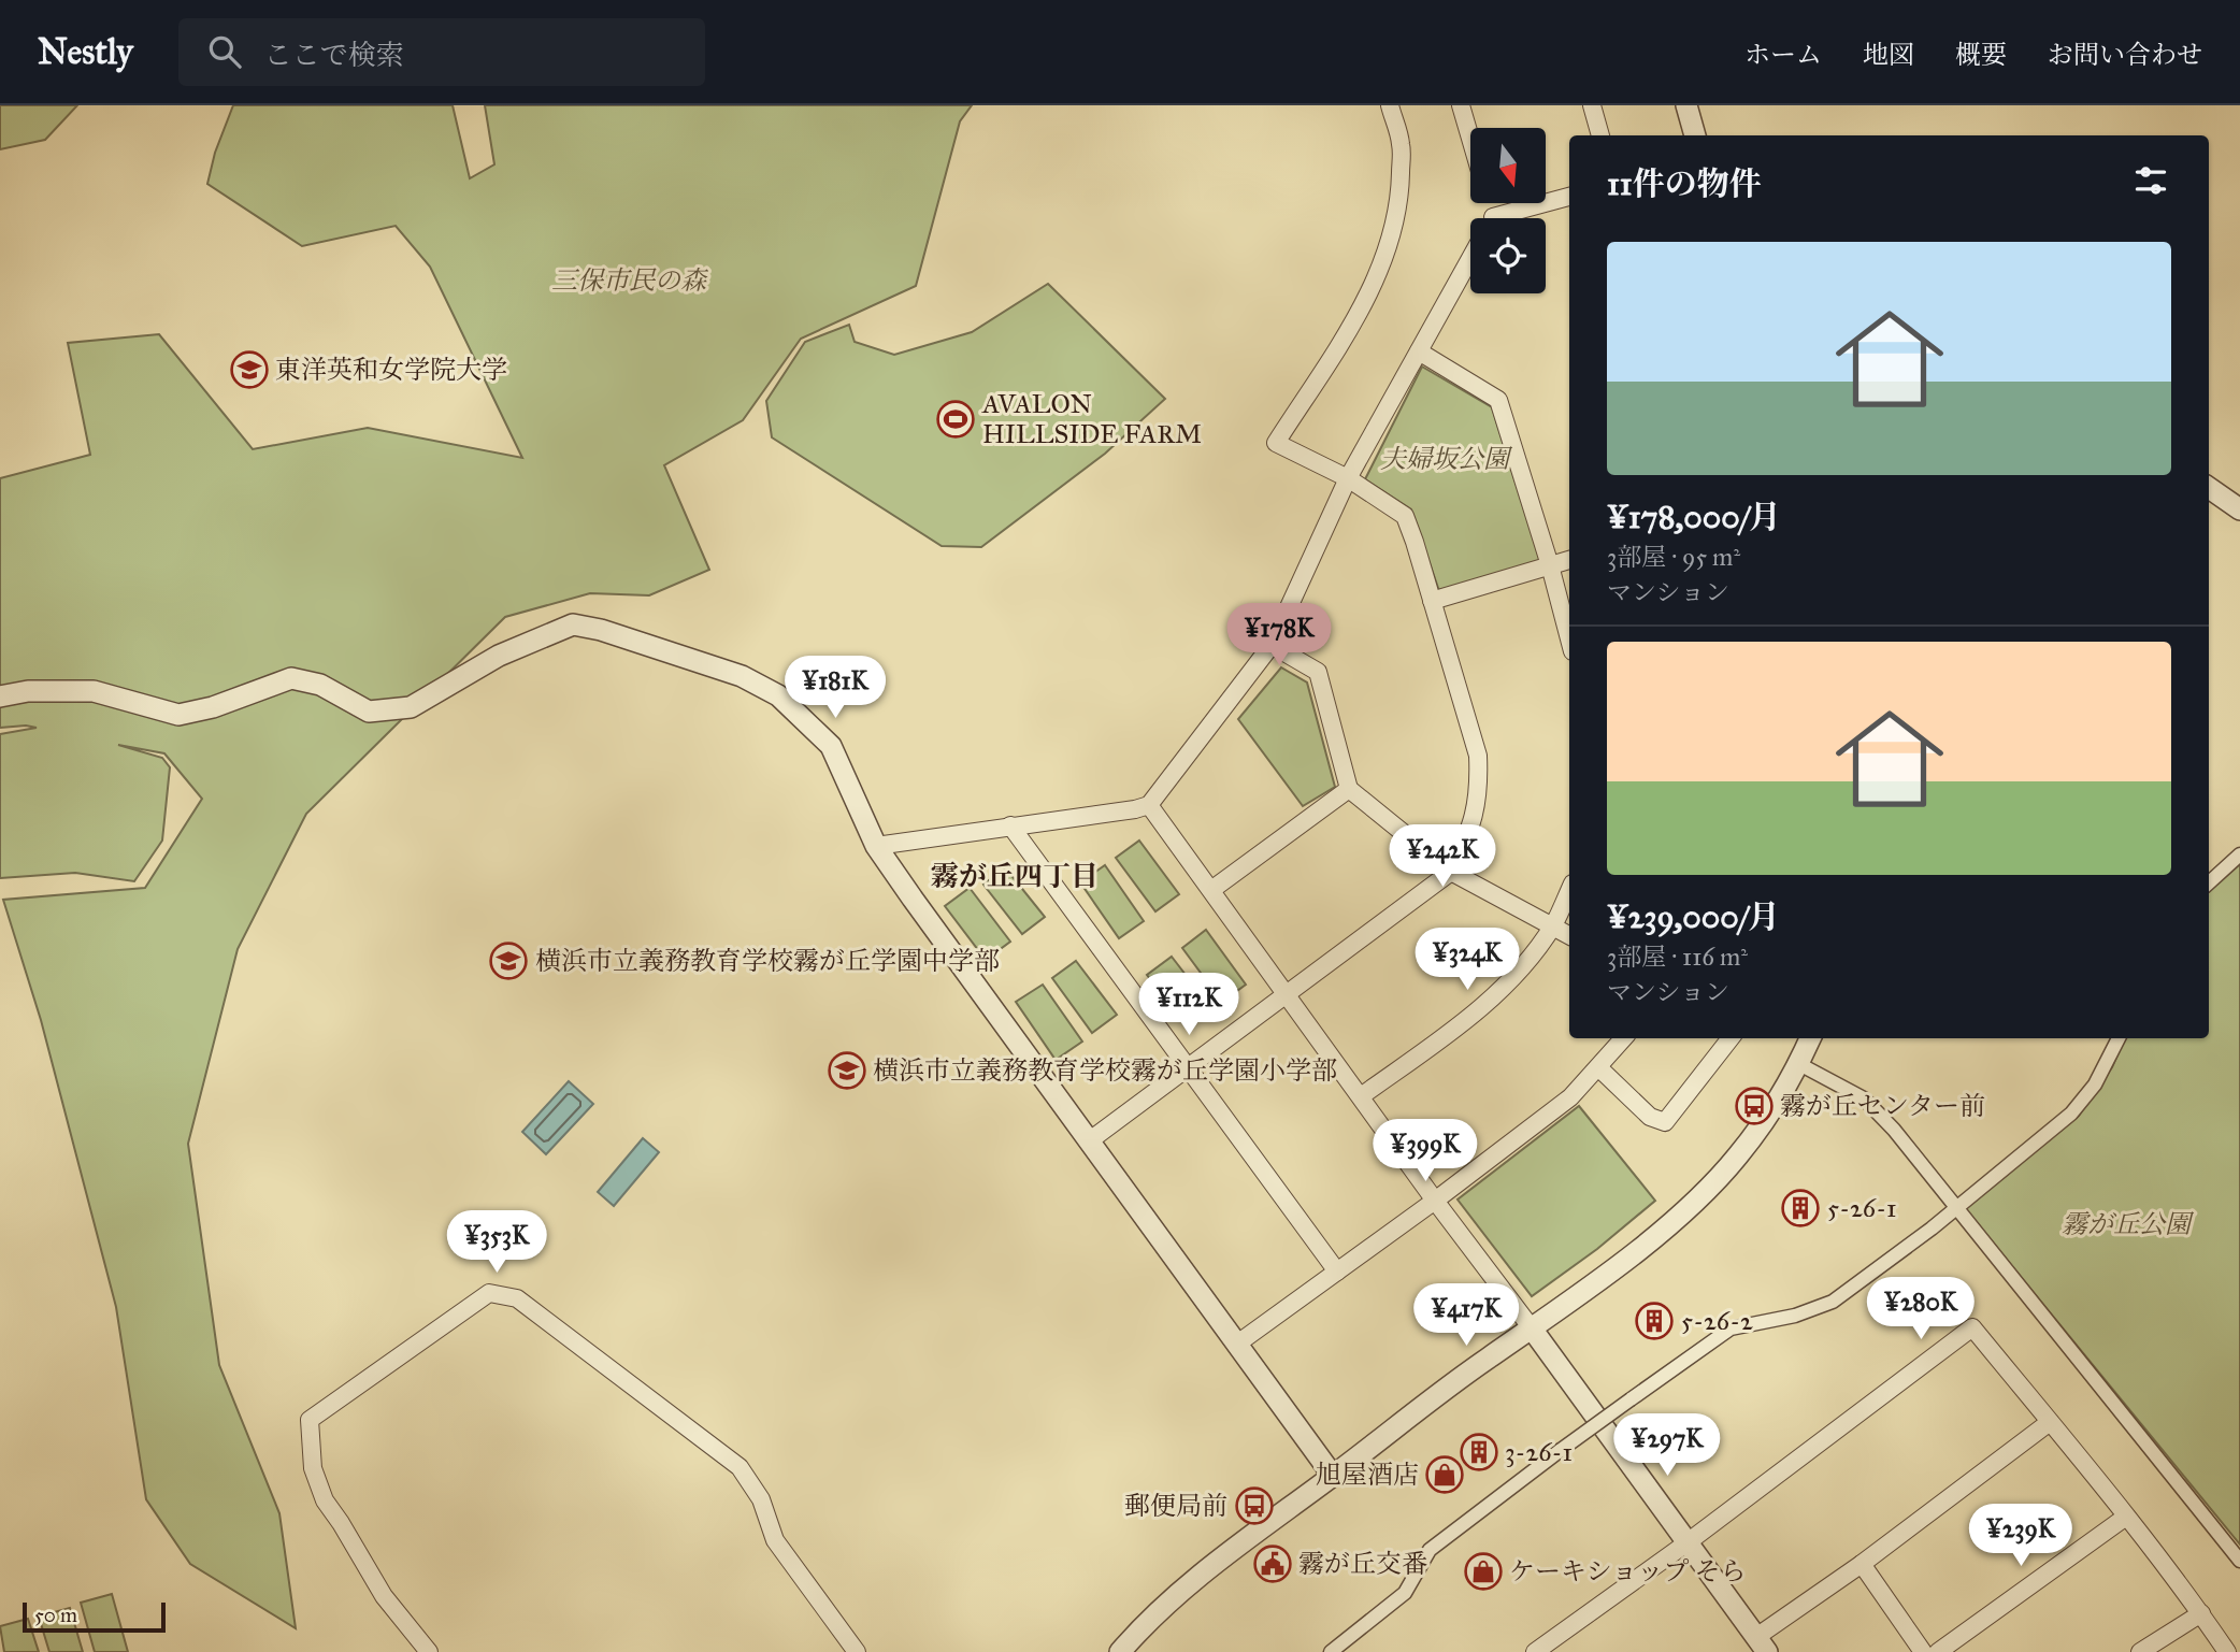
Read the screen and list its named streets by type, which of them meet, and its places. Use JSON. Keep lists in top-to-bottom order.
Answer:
{
  "districts": ["霧が丘四丁目"],
  "parks": ["三保市民の森", "夫婦坂公園", "霧が丘公園"],
  "places": {
    "school or university": ["東洋英和女学院大学", "横浜市立義務教育学校霧が丘学園中学部", "横浜市立義務教育学校霧が丘学園小学部"],
    "sports": ["AVALON HILLSIDE FARM"],
    "bus stop": ["霧が丘センター前", "郵便局前"],
    "building": ["5-26-1", "5-26-2", "3-26-1"],
    "shop": ["旭屋酒店", "ケーキショップ そら"],
    "public building": ["霧が丘交番"]
  },
  "scale_bar": "50 m",
  "north": "bottom",
  "page": {
    "header": "Nestly",
    "search": "ここで検索",
    "nav": [
      "ホーム",
      "地図",
      "概要",
      "お問い合わせ"
    ],
    "heading": "11件の物件",
    "list": [
      {
        "name": "¥178,000/月",
        "note": "3部屋 · 95 m² · マンション"
      },
      {
        "name": "¥239,000/月",
        "note": "3部屋 · 116 m² · マンション"
      }
    ],
    "price": [
      "¥178K",
      "¥181K",
      "¥242K",
      "¥324K",
      "¥112K",
      "¥399K",
      "¥353K",
      "¥280K",
      "¥417K",
      "¥297K",
      "¥239K"
    ],
    "scale": "50 m"
  }
}
